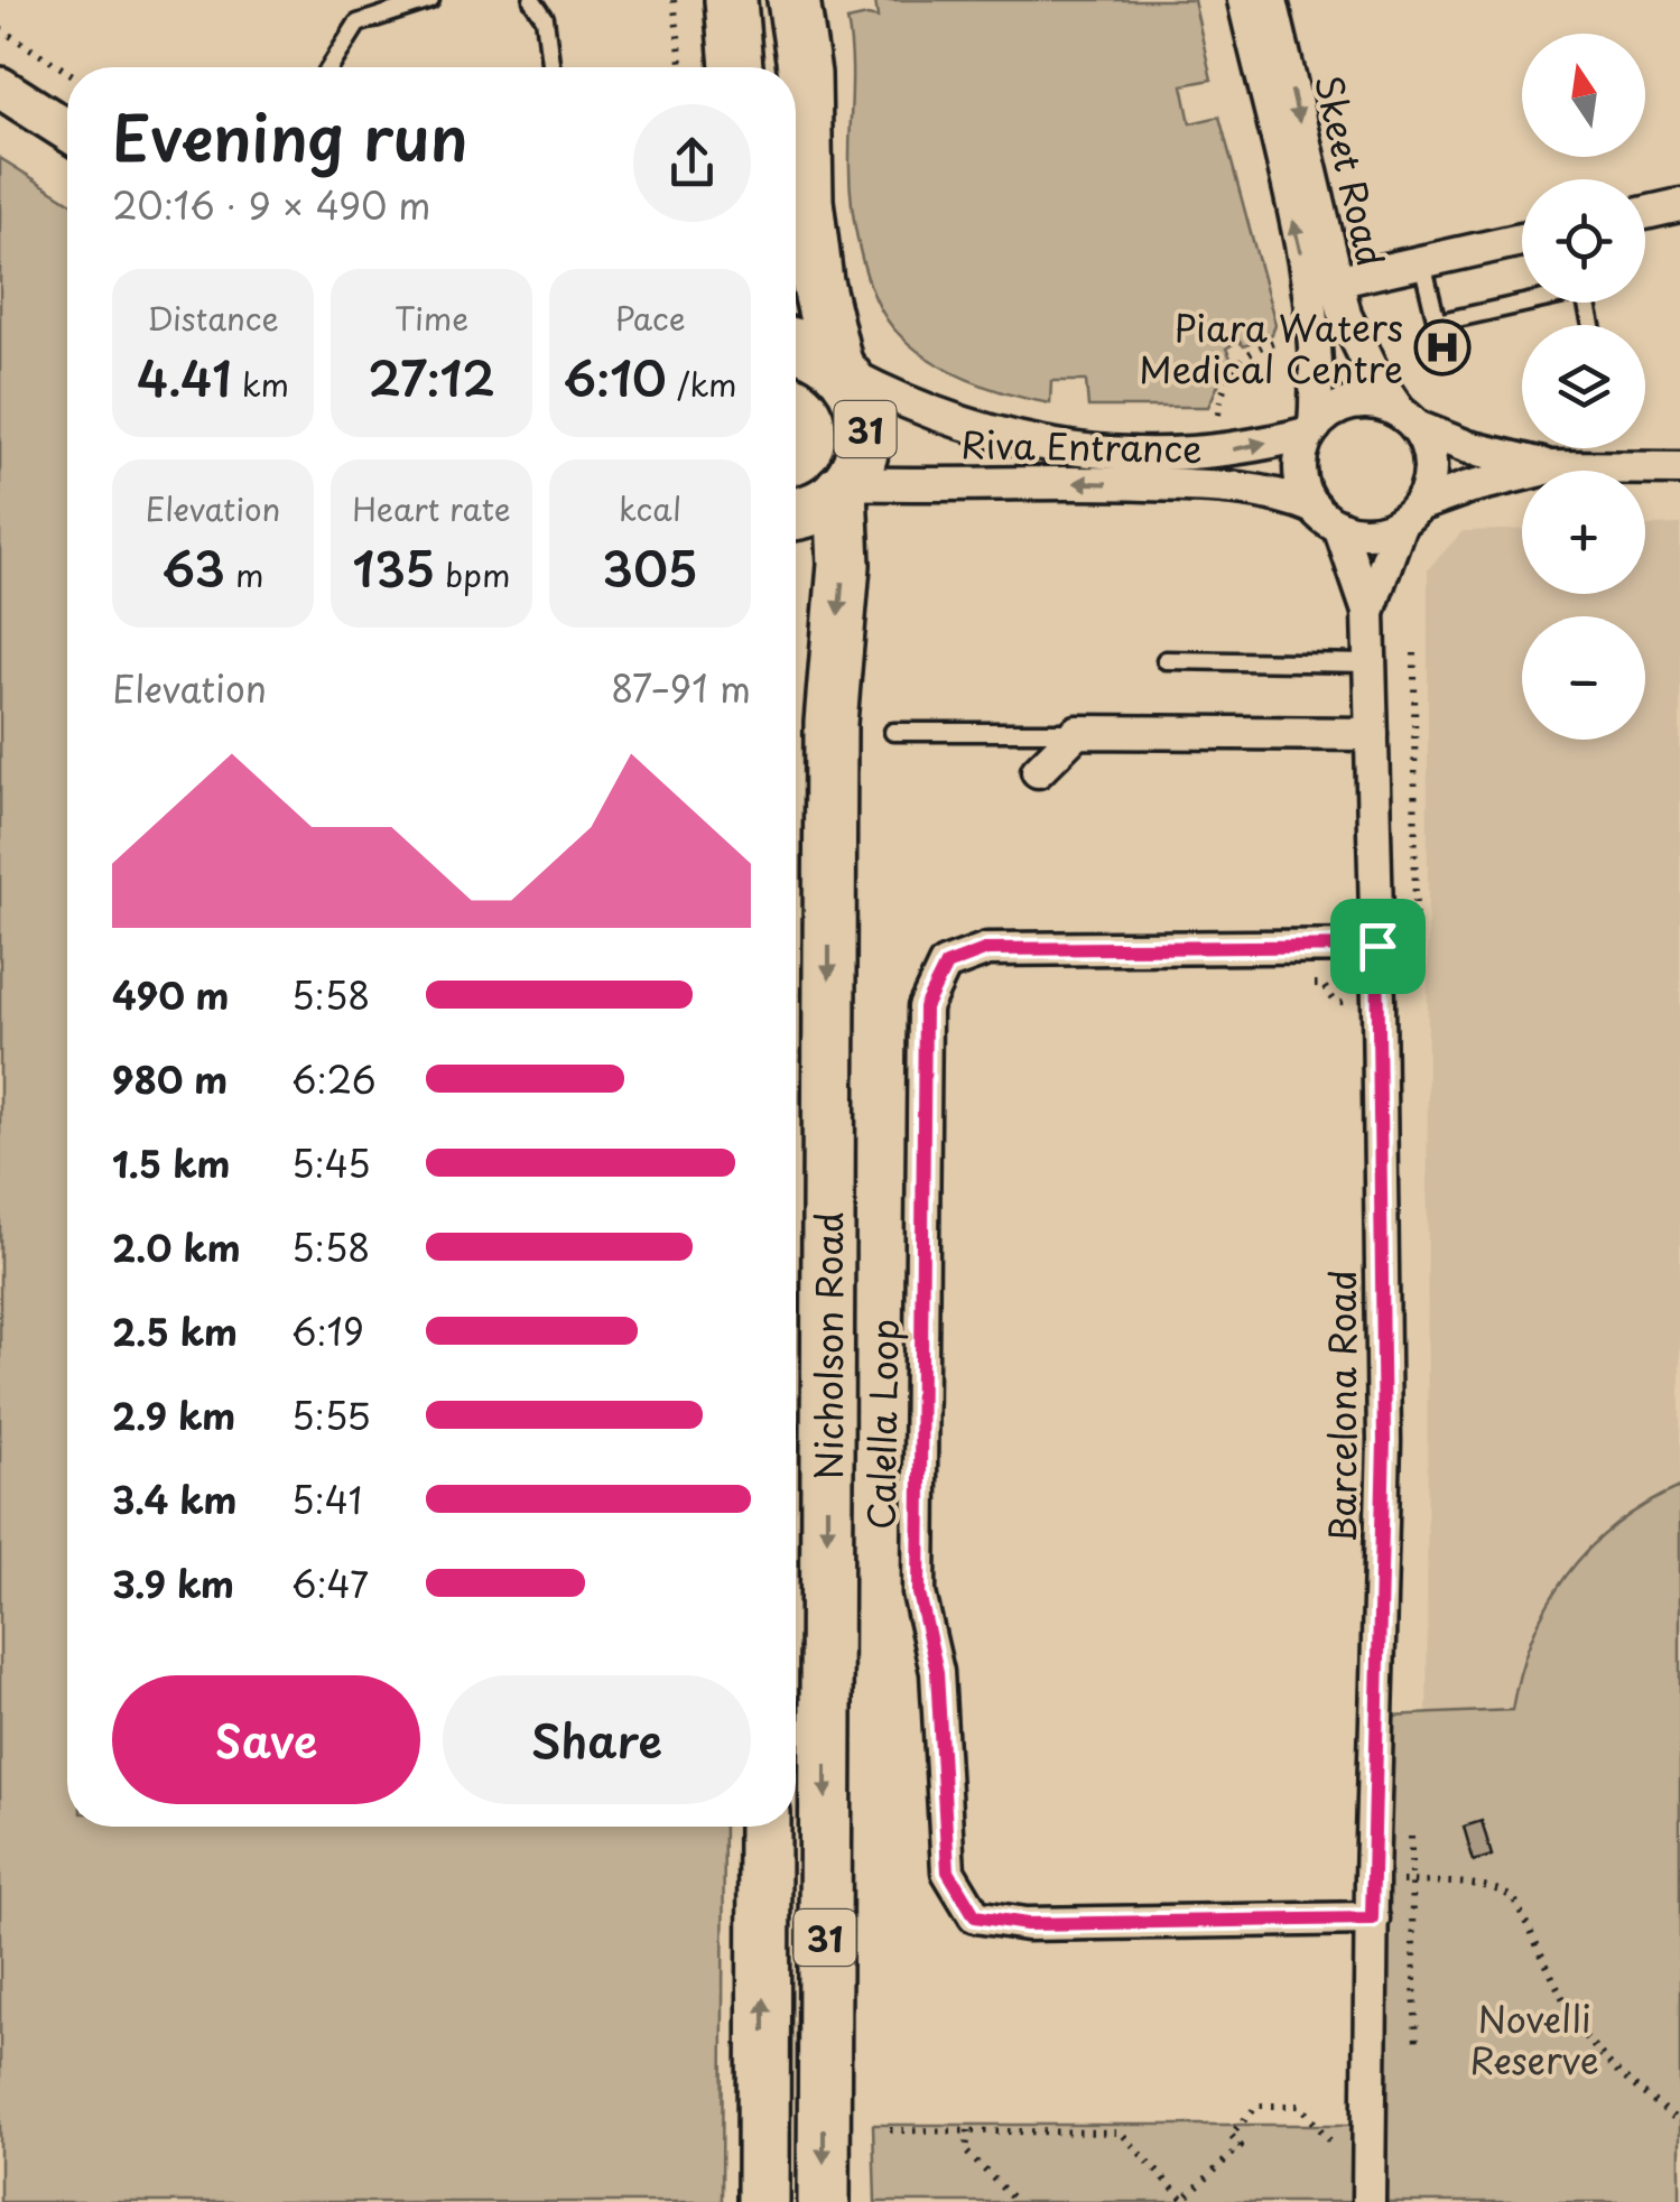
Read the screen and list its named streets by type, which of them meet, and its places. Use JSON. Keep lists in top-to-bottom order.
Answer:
{
  "streets": {
    "main road": ["31", "Nicholson Road"],
    "street": [
      "Skeet Road",
      "Riva Entrance",
      "Barcelona Road",
      "Calella Loop"
    ]
  },
  "crossings": [
    ["Skeet Road", "Riva Entrance"],
    ["Skeet Road", "Barcelona Road"],
    ["31", "Riva Entrance"],
    ["31", "Nicholson Road"],
    ["Riva Entrance", "Nicholson Road"],
    ["Riva Entrance", "Barcelona Road"],
    ["Barcelona Road", "Calella Loop"]
  ],
  "one_way": ["Nicholson Road"],
  "parks": ["Novelli Reserve"],
  "places": {
    "hospital": ["Piara Waters Medical Centre"]
  },
  "north": "top",
  "page": {
    "map_buttons": ["+", "−"],
    "heading": ["Evening run", "20:16 · 9 × 490 m"],
    "stats": [
      ["Distance", "4.41 km"],
      ["Time", "27:12"],
      ["Pace", "6:10 /km"],
      ["Elevation", "63 m"],
      ["Heart rate", "135 bpm"],
      ["kcal", "305"]
    ],
    "chart": ["Elevation", "87–91 m"],
    "list": [
      {
        "name": "490 m",
        "note": "5:58"
      },
      {
        "name": "980 m",
        "note": "6:26"
      },
      {
        "name": "1.5 km",
        "note": "5:45"
      },
      {
        "name": "2.0 km",
        "note": "5:58"
      },
      {
        "name": "2.5 km",
        "note": "6:19"
      },
      {
        "name": "2.9 km",
        "note": "5:55"
      },
      {
        "name": "3.4 km",
        "note": "5:41"
      },
      {
        "name": "3.9 km",
        "note": "6:47"
      }
    ],
    "buttons": ["Save", "Share"]
  }
}
